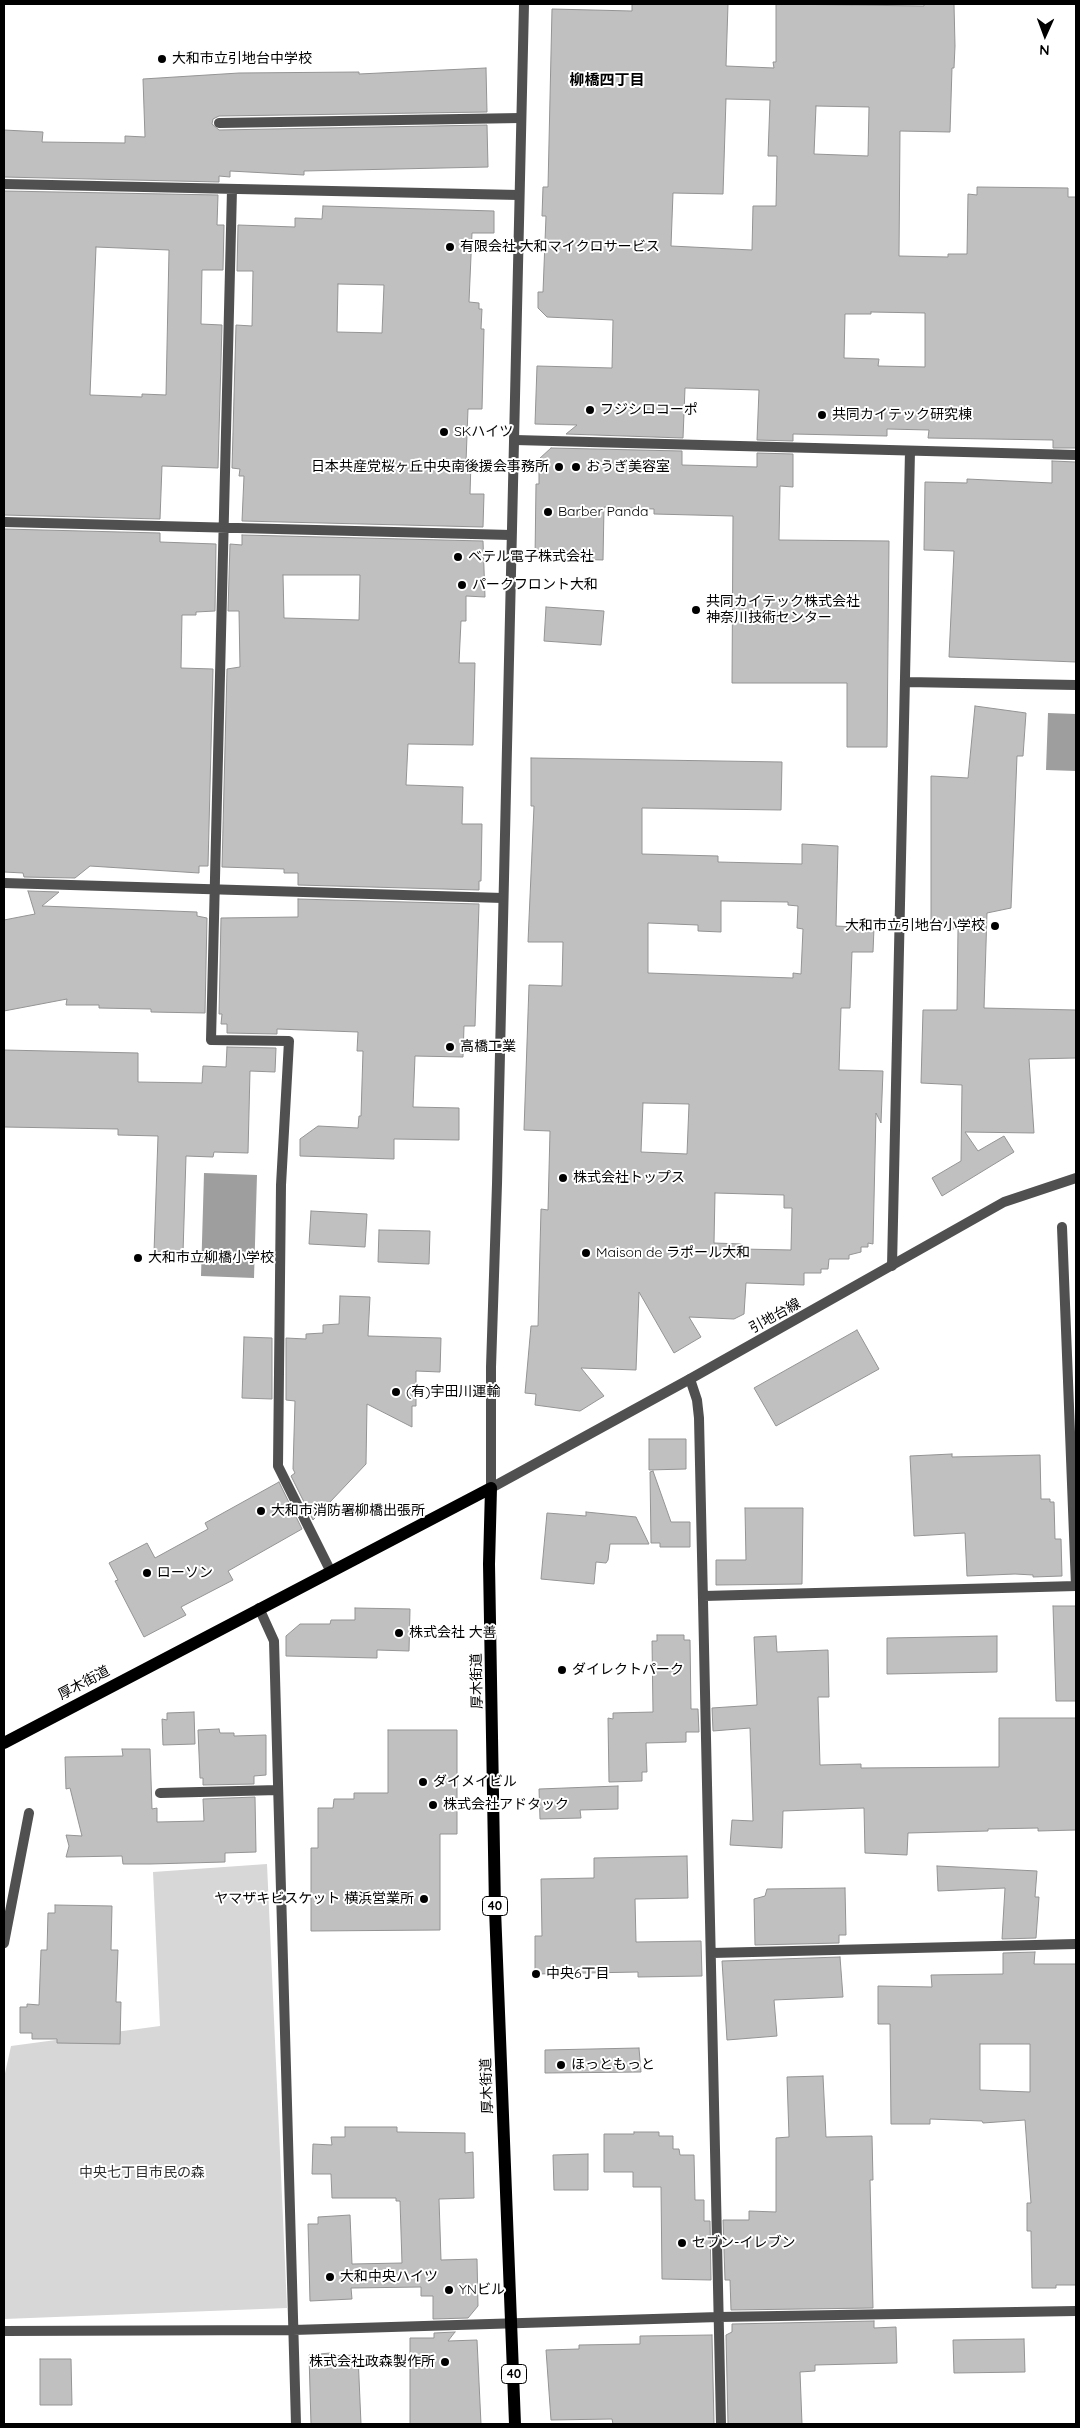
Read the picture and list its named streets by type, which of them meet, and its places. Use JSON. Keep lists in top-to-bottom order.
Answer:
{
  "streets": {
    "main road": ["厚木街道", "40"],
    "street": ["引地台線"]
  },
  "crossings": [
    ["引地台線", "厚木街道"]
  ],
  "districts": ["柳橋四丁目"],
  "parks": ["中央七丁目市民の森"],
  "places": [
    "大和市立引地台中学校",
    "有限会社 大和マイクロサービス",
    "フジシロコーポ",
    "共同カイテック研究棟",
    "SKハイツ",
    "日本共産党桜ヶ丘中央南後援会事務所",
    "おうぎ美容室",
    "Barber Panda",
    "ベテル電子株式会社",
    "パークフロント大和",
    "共同カイテック株式会社 神奈川技術センター",
    "大和市立引地台小学校",
    "高橋工業",
    "株式会社トップス",
    "Maison de ラポール大和",
    "大和市立柳橋小学校",
    "(有)宇田川運輸",
    "大和市消防署柳橋出張所",
    "ローソン",
    "株式会社 大善",
    "ダイレクトパーク",
    "ダイメイビル",
    "株式会社アドタック",
    "ヤマザキビスケット 横浜営業所",
    "中央6丁目",
    "ほっともっと",
    "セブン-イレブン",
    "大和中央ハイツ",
    "YNビル",
    "株式会社政森製作所"
  ],
  "north": "bottom"
}
